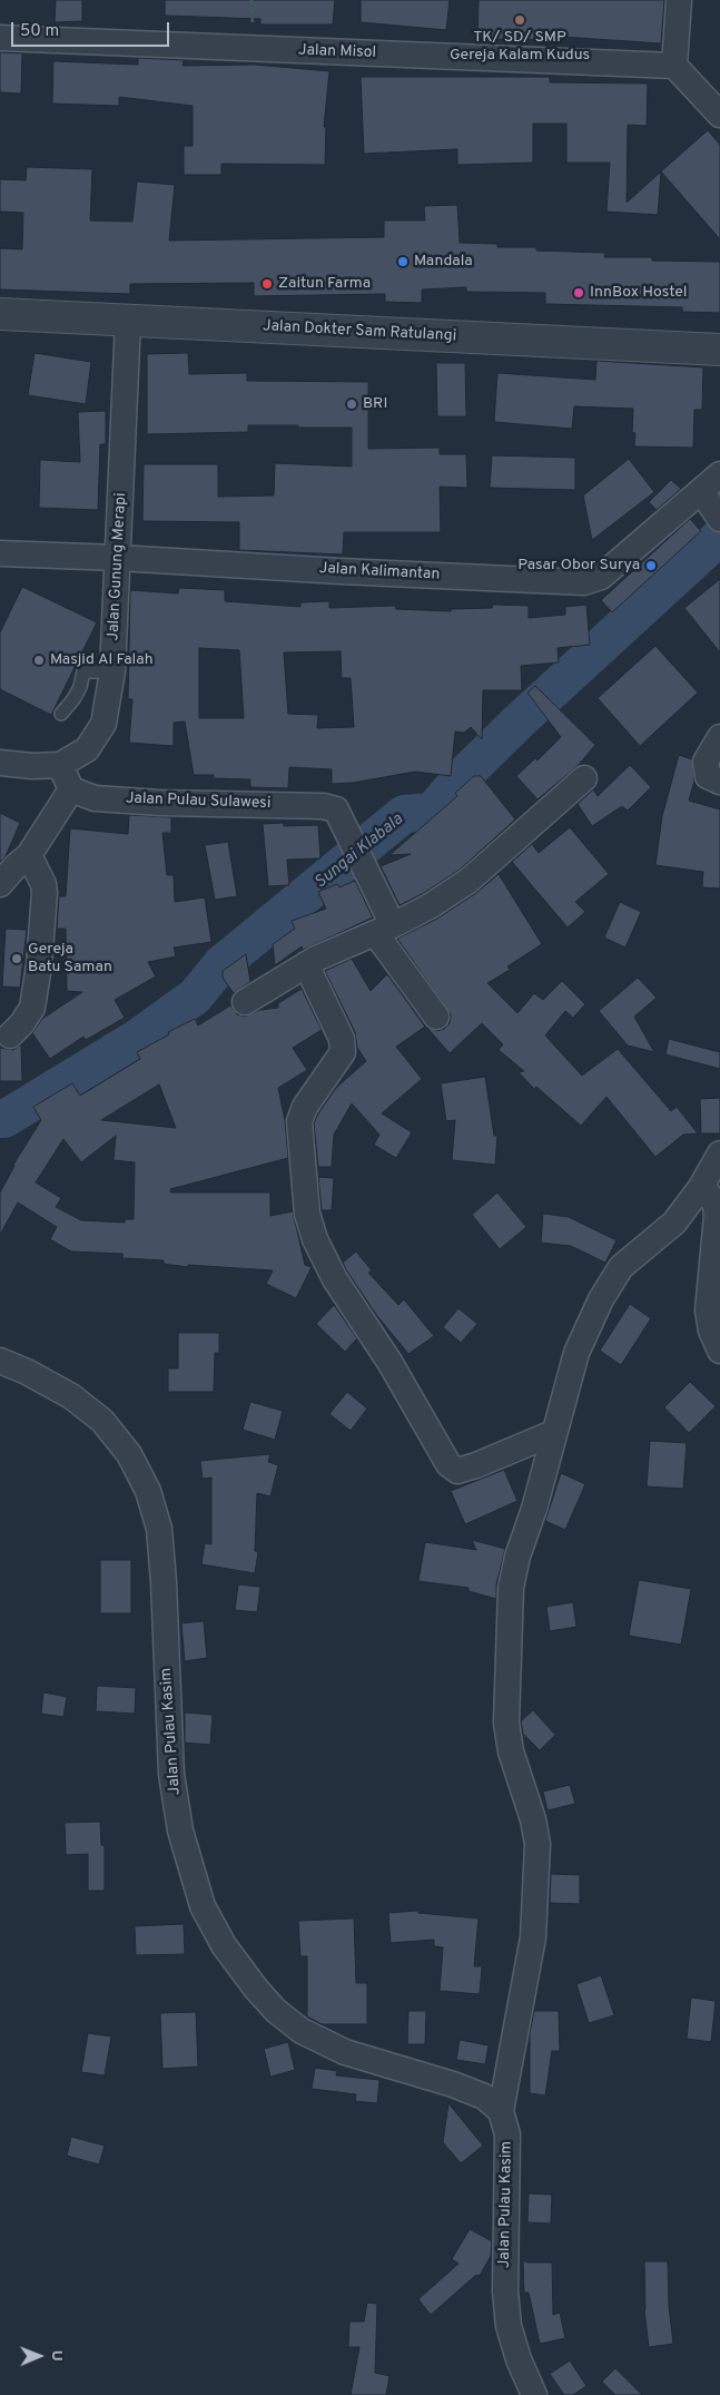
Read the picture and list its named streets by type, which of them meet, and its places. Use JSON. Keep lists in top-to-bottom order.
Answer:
{
  "streets": {
    "street": [
      "Jalan Misol",
      "Jalan Dokter Sam Ratulangi",
      "Jalan Gunung Merapi",
      "Jalan Kalimantan",
      "Jalan Pulau Sulawesi",
      "Jalan Pulau Kasim"
    ]
  },
  "crossings": [
    ["Jalan Dokter Sam Ratulangi", "Jalan Gunung Merapi"],
    ["Jalan Gunung Merapi", "Jalan Kalimantan"]
  ],
  "water": ["Sungai Klabala"],
  "places": [
    "TK/ SD/ SMP Gereja Kalam Kudus",
    "Mandala",
    "Zaitun Farma",
    "InnBox Hostel",
    "BRI",
    "Pasar Obor Surya",
    "Masjid Al Falah",
    "Gereja Batu Saman"
  ],
  "scale_bar": "50 m",
  "north": "right"
}
